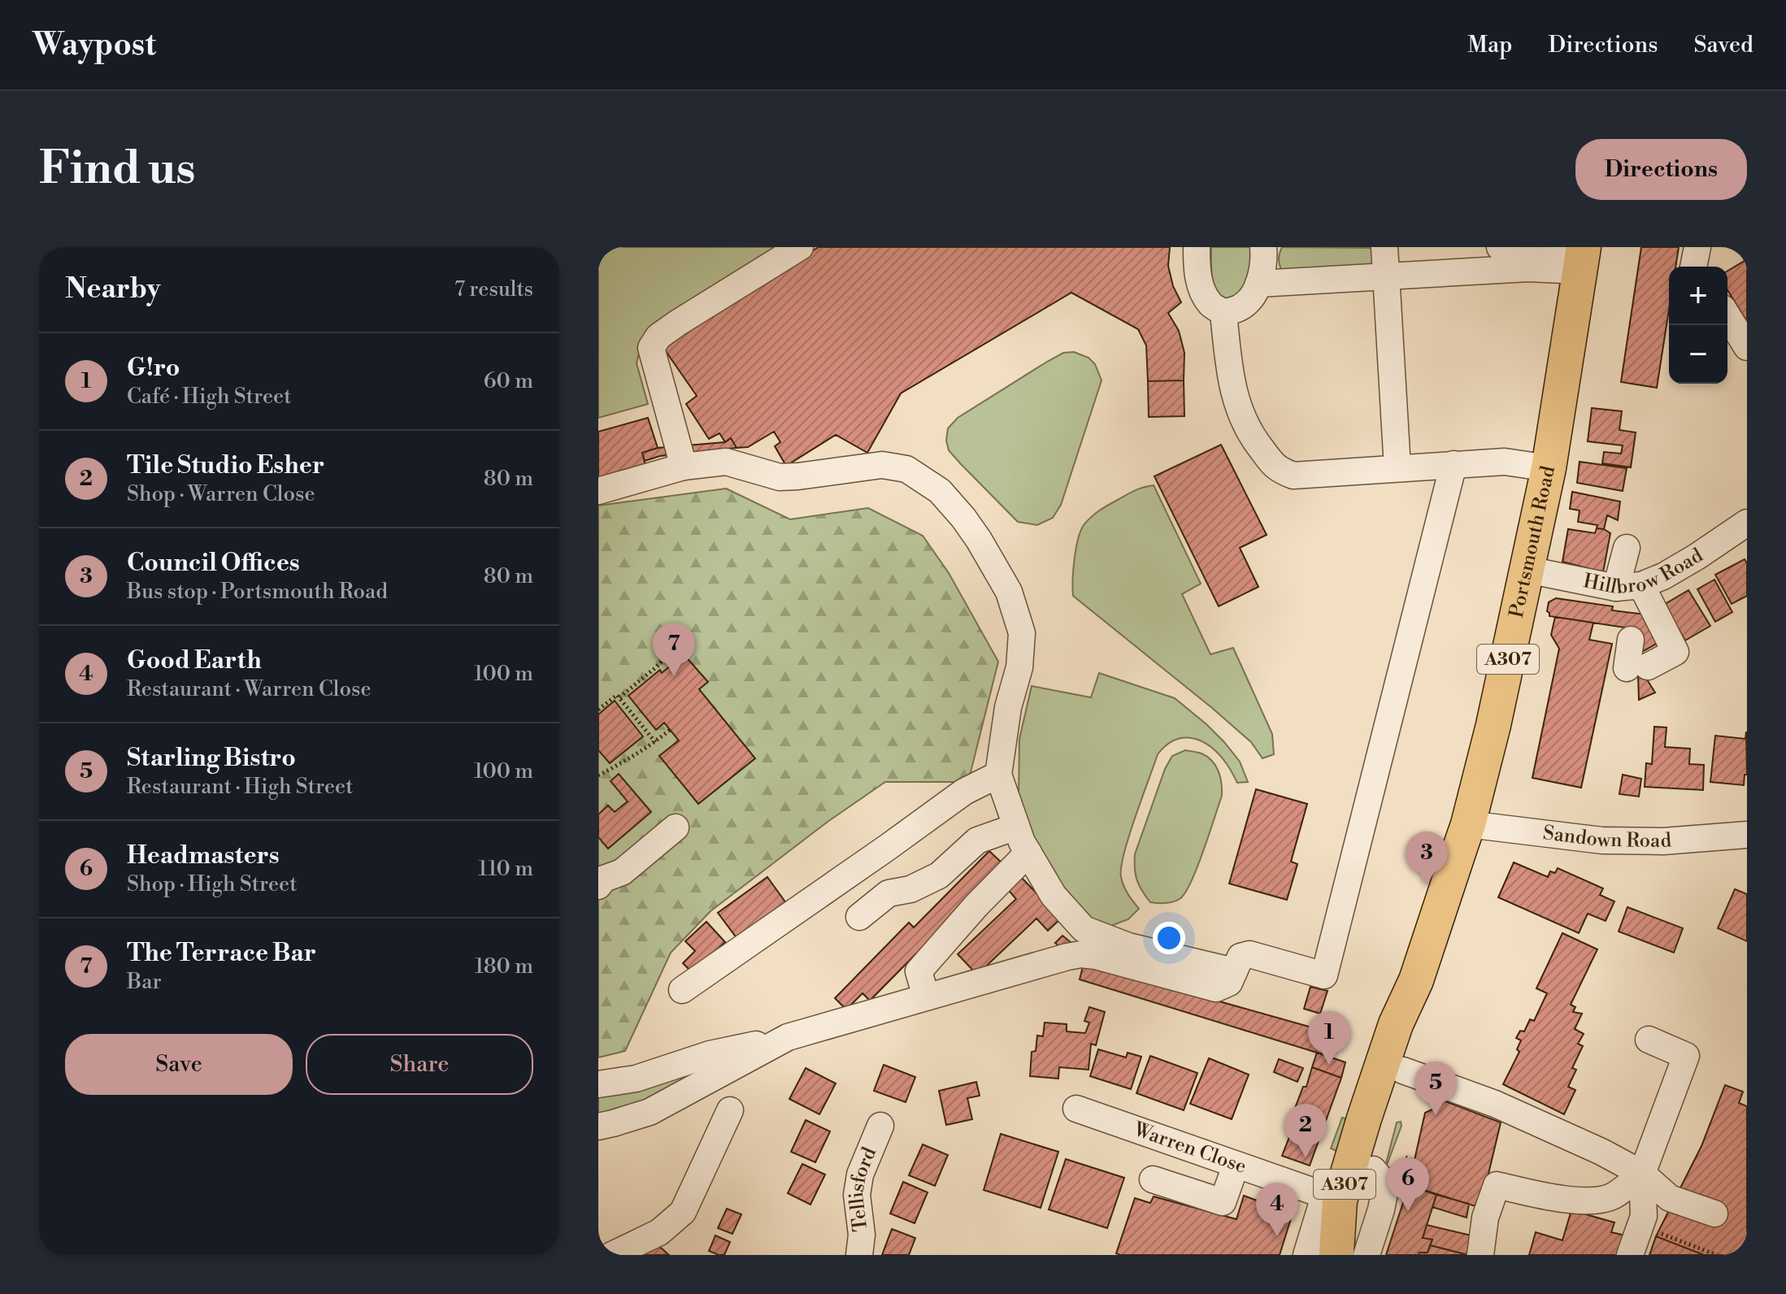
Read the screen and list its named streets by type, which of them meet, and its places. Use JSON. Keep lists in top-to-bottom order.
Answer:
{
  "streets": {
    "main road": ["Portsmouth Road", "A307"],
    "street": [
      "Hillbrow Road",
      "Sandown Road",
      "Warren Close",
      "Tellisford"
    ]
  },
  "crossings": [
    ["Portsmouth Road", "Hillbrow Road"],
    ["Portsmouth Road", "A307"],
    ["Portsmouth Road", "Sandown Road"],
    ["A307", "Warren Close"]
  ],
  "page": {
    "header": "Waypost",
    "nav": ["Map", "Directions", "Saved"],
    "buttons": [
      "Directions",
      ["Save", "Share"]
    ],
    "title": "Find us",
    "heading": ["Nearby", "7 results"],
    "map_buttons": ["+", "−"],
    "list": [
      {
        "mark": "1",
        "name": "G!ro",
        "note": "Café · High Street",
        "value": "60 m"
      },
      {
        "mark": "2",
        "name": "Tile Studio Esher",
        "note": "Shop · Warren Close",
        "value": "80 m"
      },
      {
        "mark": "3",
        "name": "Council Offices",
        "note": "Bus stop · Portsmouth Road",
        "value": "80 m"
      },
      {
        "mark": "4",
        "name": "Good Earth",
        "note": "Restaurant · Warren Close",
        "value": "100 m"
      },
      {
        "mark": "5",
        "name": "Starling Bistro",
        "note": "Restaurant · High Street",
        "value": "100 m"
      },
      {
        "mark": "6",
        "name": "Headmasters",
        "note": "Shop · High Street",
        "value": "110 m"
      },
      {
        "mark": "7",
        "name": "The Terrace Bar",
        "note": "Bar",
        "value": "180 m"
      }
    ],
    "pins": [
      "7",
      "3",
      "1",
      "5",
      "2",
      "6",
      "4"
    ]
  }
}
